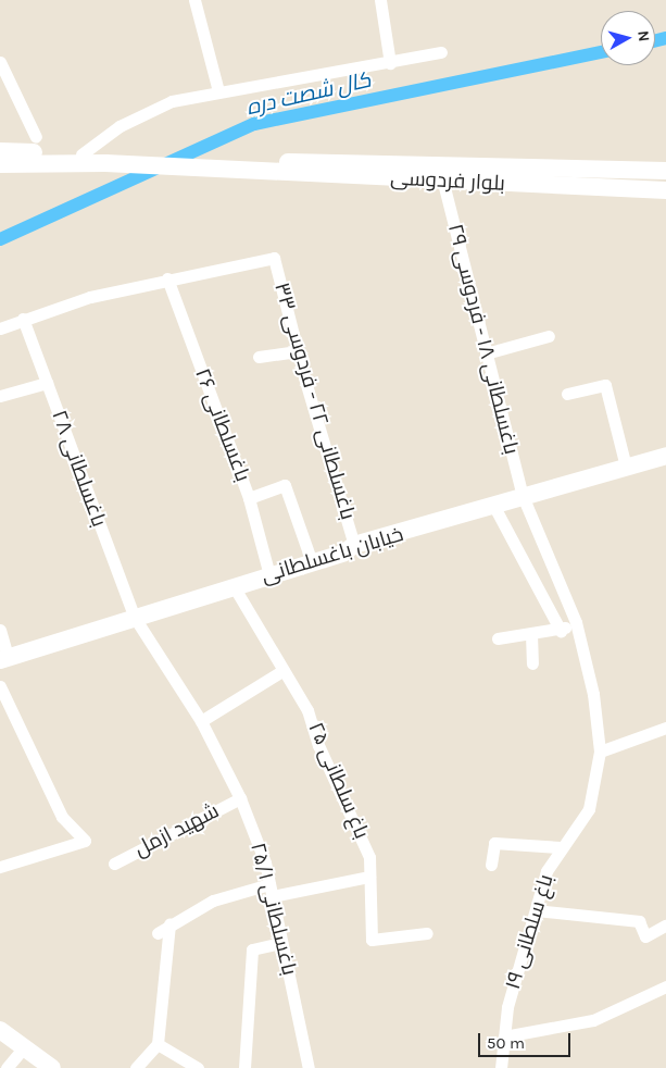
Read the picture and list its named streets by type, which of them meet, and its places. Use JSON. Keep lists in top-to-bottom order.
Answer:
{
  "streets": {
    "main road": ["بلوار فردوسی", "خیابان باغسلطانی"],
    "street": [
      "باغسلطانی ۱۸ - فردوسی ۲۹",
      "باغسلطانی ۲۲ - فردوسی ۳۳",
      "باغسلطانی ۲۶",
      "باغسلطانی ۲۸",
      "باغ سلطانی ۲۵",
      "شهید ازمل",
      "باغسلطانی ۲۵/۱",
      "باغ سلطانی ۱۹"
    ]
  },
  "crossings": [
    ["بلوار فردوسی", "باغسلطانی ۱۸ - فردوسی ۲۹"],
    ["باغسلطانی ۱۸ - فردوسی ۲۹", "خیابان باغسلطانی"],
    ["باغسلطانی ۱۸ - فردوسی ۲۹", "باغ سلطانی ۱۹"],
    ["باغسلطانی ۲۲ - فردوسی ۳۳", "باغسلطانی ۲۶"],
    ["باغسلطانی ۲۲ - فردوسی ۳۳", "خیابان باغسلطانی"],
    ["باغسلطانی ۲۶", "خیابان باغسلطانی"],
    ["باغسلطانی ۲۸", "خیابان باغسلطانی"],
    ["باغسلطانی ۲۸", "باغسلطانی ۲۵/۱"],
    ["خیابان باغسلطانی", "باغ سلطانی ۲۵"],
    ["خیابان باغسلطانی", "باغسلطانی ۲۵/۱"],
    ["خیابان باغسلطانی", "باغ سلطانی ۱۹"],
    ["شهید ازمل", "باغسلطانی ۲۵/۱"]
  ],
  "water": ["کال شصت دره"],
  "scale_bar": "50 m",
  "north": "right"
}
